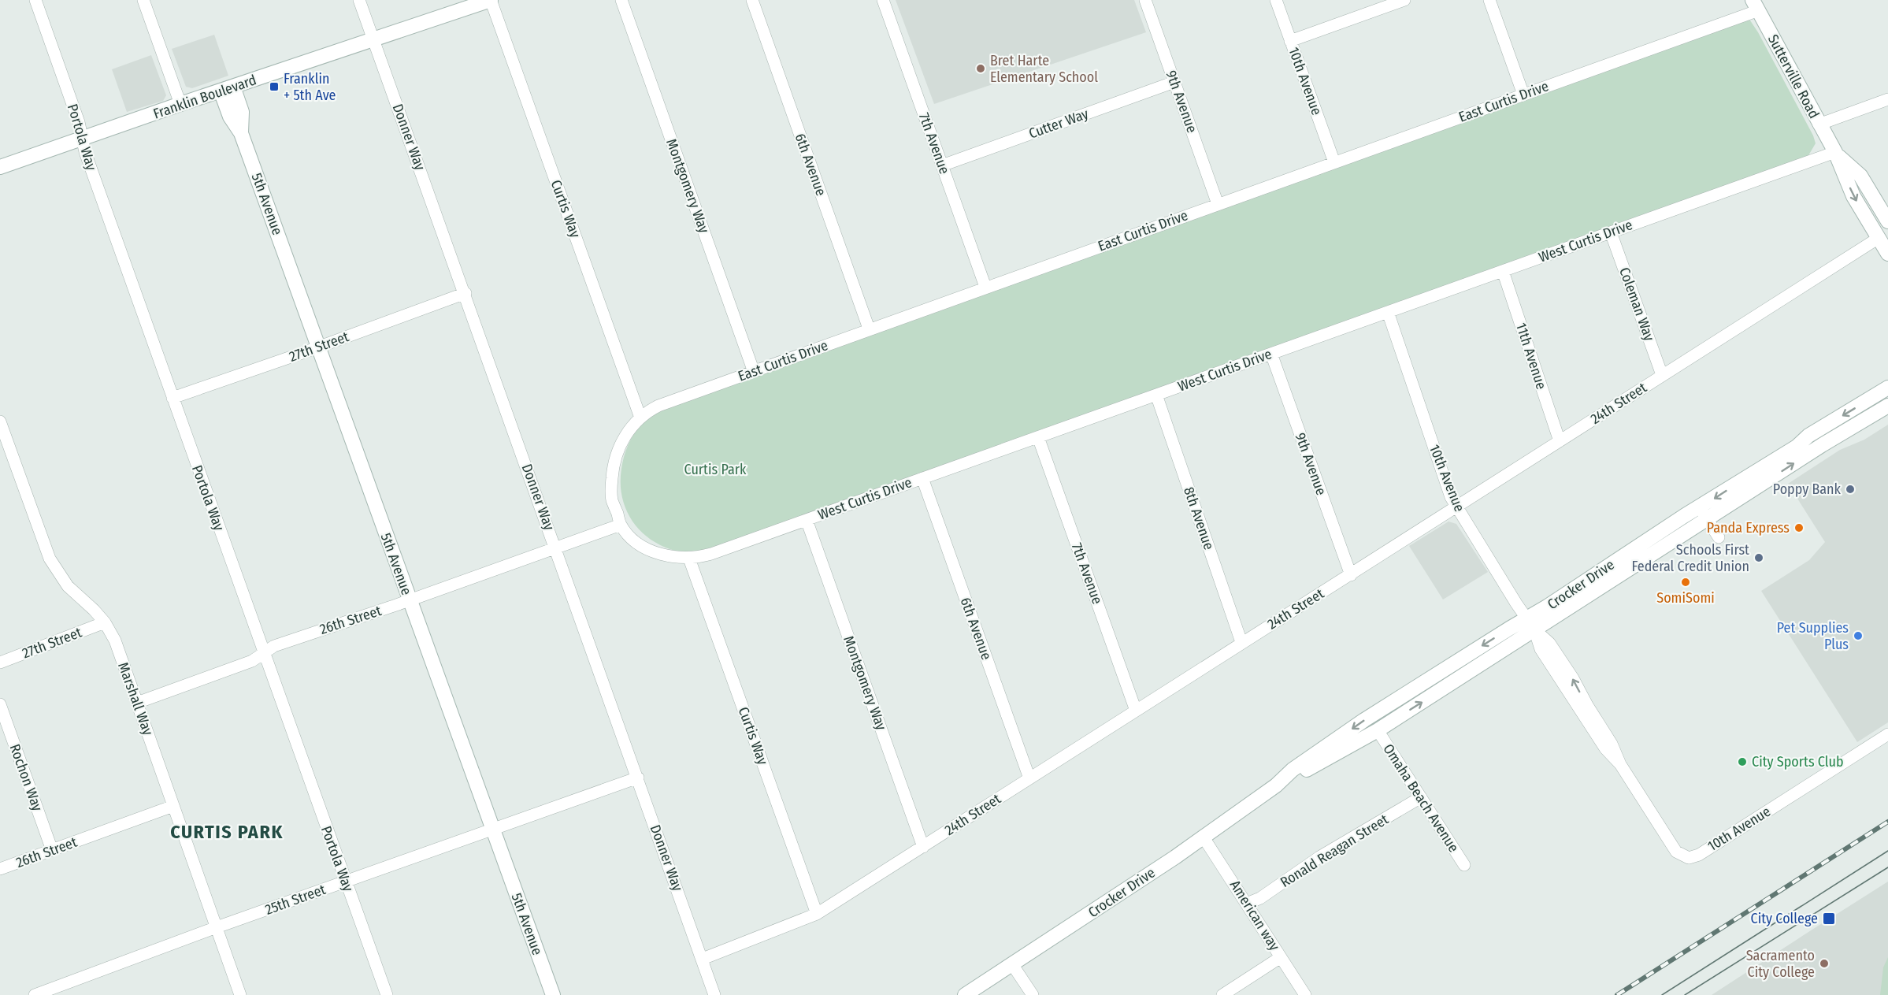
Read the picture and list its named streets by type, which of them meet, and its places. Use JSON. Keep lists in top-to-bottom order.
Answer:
{
  "streets": {
    "street": [
      "Sutterville Road",
      "10th Avenue",
      "Franklin Boulevard",
      "9th Avenue",
      "East Curtis Drive",
      "Cutter Way",
      "Portola Way",
      "Donner Way",
      "7th Avenue",
      "6th Avenue",
      "Montgomery Way",
      "5th Avenue",
      "Curtis Way",
      "West Curtis Drive",
      "Coleman Way",
      "27th Street",
      "11th Avenue",
      "24th Street",
      "8th Avenue",
      "Crocker Drive",
      "26th Street",
      "Marshall Way",
      "Rochon Way",
      "Omaha Beach Avenue",
      "Ronald Reagan Street",
      "25th Street",
      "American way"
    ]
  },
  "crossings": [
    ["Sutterville Road", "East Curtis Drive"],
    ["Sutterville Road", "West Curtis Drive"],
    ["Sutterville Road", "24th Street"],
    ["10th Avenue", "East Curtis Drive"],
    ["10th Avenue", "West Curtis Drive"],
    ["10th Avenue", "24th Street"],
    ["10th Avenue", "Crocker Drive"],
    ["Franklin Boulevard", "Portola Way"],
    ["Franklin Boulevard", "Donner Way"],
    ["Franklin Boulevard", "5th Avenue"],
    ["Franklin Boulevard", "Curtis Way"],
    ["9th Avenue", "East Curtis Drive"],
    ["9th Avenue", "Cutter Way"],
    ["9th Avenue", "West Curtis Drive"],
    ["9th Avenue", "24th Street"],
    ["East Curtis Drive", "7th Avenue"],
    ["East Curtis Drive", "6th Avenue"],
    ["East Curtis Drive", "Montgomery Way"],
    ["East Curtis Drive", "Curtis Way"],
    ["East Curtis Drive", "West Curtis Drive"],
    ["East Curtis Drive", "26th Street"],
    ["Cutter Way", "7th Avenue"],
    ["Portola Way", "27th Street"],
    ["Portola Way", "26th Street"],
    ["Portola Way", "25th Street"],
    ["Donner Way", "27th Street"],
    ["Donner Way", "24th Street"],
    ["Donner Way", "26th Street"],
    ["Donner Way", "25th Street"],
    ["7th Avenue", "West Curtis Drive"],
    ["7th Avenue", "24th Street"],
    ["6th Avenue", "West Curtis Drive"],
    ["6th Avenue", "24th Street"],
    ["Montgomery Way", "West Curtis Drive"],
    ["Montgomery Way", "24th Street"],
    ["5th Avenue", "27th Street"],
    ["5th Avenue", "26th Street"],
    ["5th Avenue", "25th Street"],
    ["Curtis Way", "West Curtis Drive"],
    ["Curtis Way", "24th Street"],
    ["West Curtis Drive", "Coleman Way"],
    ["West Curtis Drive", "11th Avenue"],
    ["West Curtis Drive", "8th Avenue"],
    ["West Curtis Drive", "26th Street"],
    ["Coleman Way", "24th Street"],
    ["27th Street", "Marshall Way"],
    ["11th Avenue", "24th Street"],
    ["24th Street", "8th Avenue"],
    ["Crocker Drive", "Omaha Beach Avenue"],
    ["Crocker Drive", "American way"],
    ["26th Street", "Marshall Way"],
    ["26th Street", "Rochon Way"],
    ["Marshall Way", "25th Street"],
    ["Omaha Beach Avenue", "Ronald Reagan Street"],
    ["Ronald Reagan Street", "American way"]
  ],
  "districts": ["CURTIS PARK"],
  "parks": ["Curtis Park"],
  "places": {
    "other": [
      "Bret Harte Elementary School",
      "Poppy Bank",
      "Panda Express",
      "Schools First Federal Credit Union",
      "SomiSomi",
      "Pet Supplies Plus",
      "City Sports Club",
      "Sacramento City College"
    ],
    "transit": ["Franklin + 5th Ave", "City College"]
  }
}
